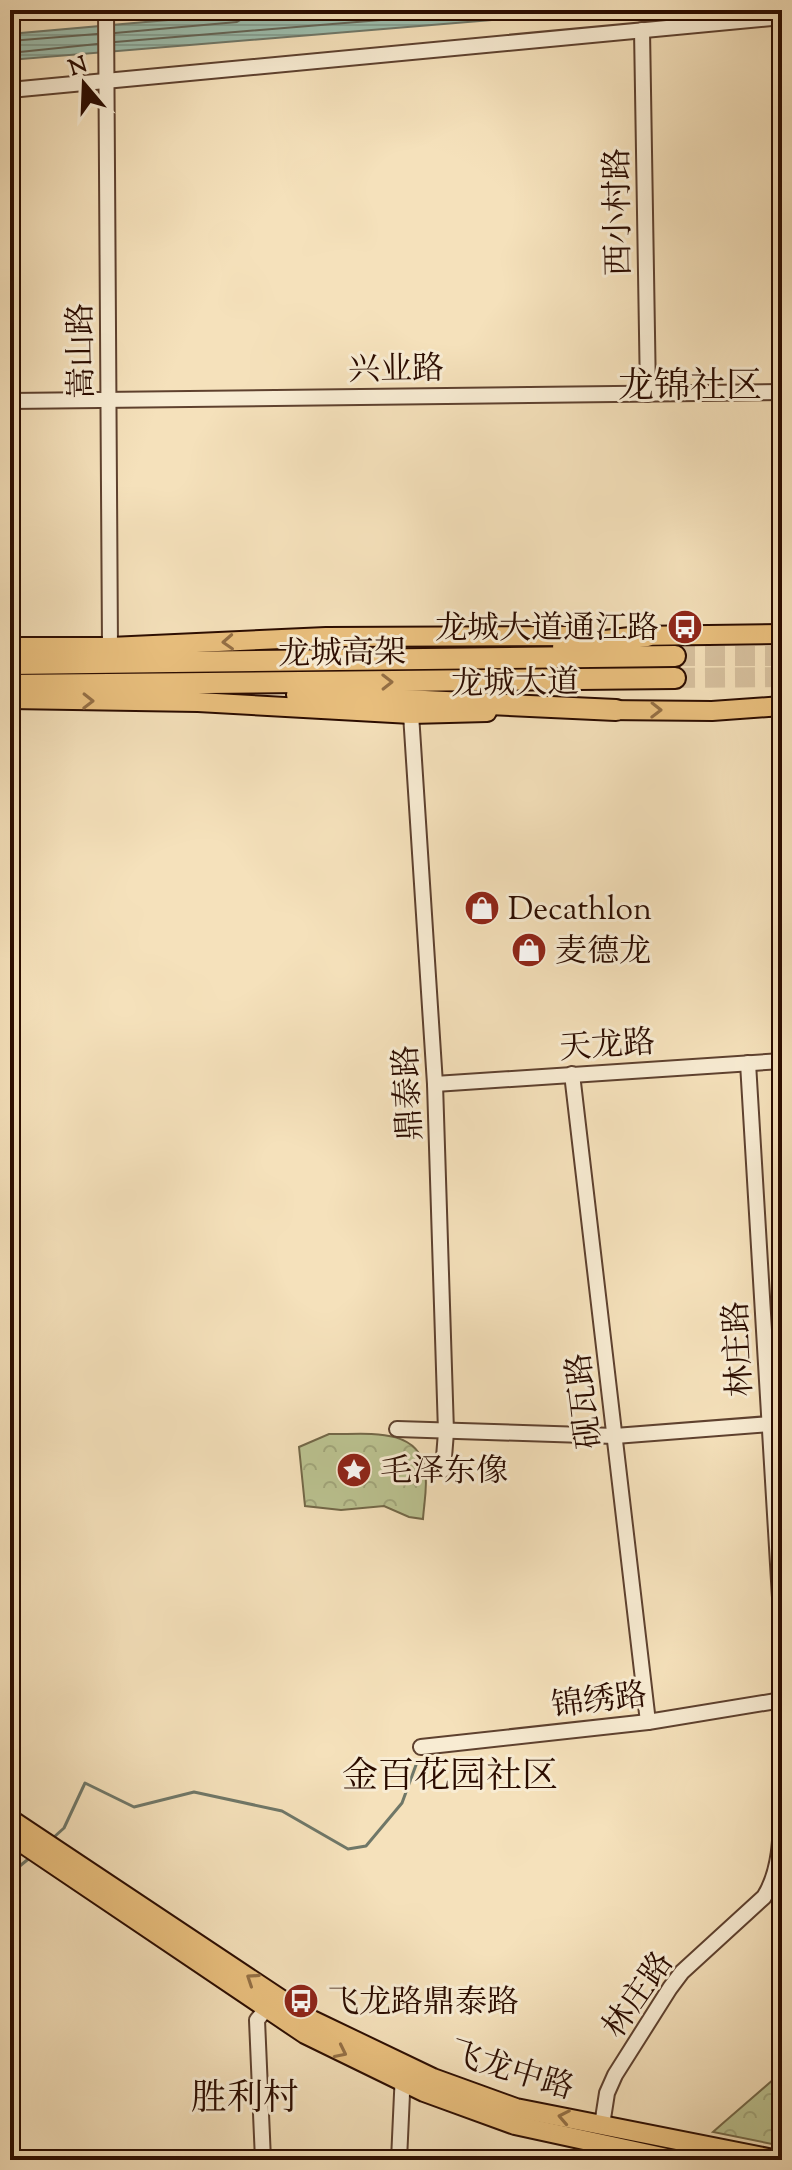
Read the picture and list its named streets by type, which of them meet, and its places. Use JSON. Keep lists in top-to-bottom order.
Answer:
{
  "streets": {
    "highway": ["龙城高架"],
    "main road": ["龙城大道", "飞龙中路"],
    "street": [
      "西小村路",
      "嵩山路",
      "兴业路",
      "天龙路",
      "鼎泰路",
      "林庄路",
      "砚瓦路",
      "锦绣路"
    ]
  },
  "crossings": [
    ["西小村路", "兴业路"],
    ["嵩山路", "兴业路"],
    ["嵩山路", "龙城高架"],
    ["龙城大道", "鼎泰路"],
    ["天龙路", "鼎泰路"],
    ["天龙路", "林庄路"],
    ["天龙路", "砚瓦路"],
    ["林庄路", "飞龙中路"],
    ["砚瓦路", "锦绣路"]
  ],
  "districts": ["龙锦社区", "金百花园社区", "胜利村"],
  "places": {
    "bus stop": ["龙城大道通江路", "飞龙路鼎泰路"],
    "shop": ["Decathlon", "麦德龙"],
    "place": ["毛泽东像"]
  },
  "north": "top"
}
